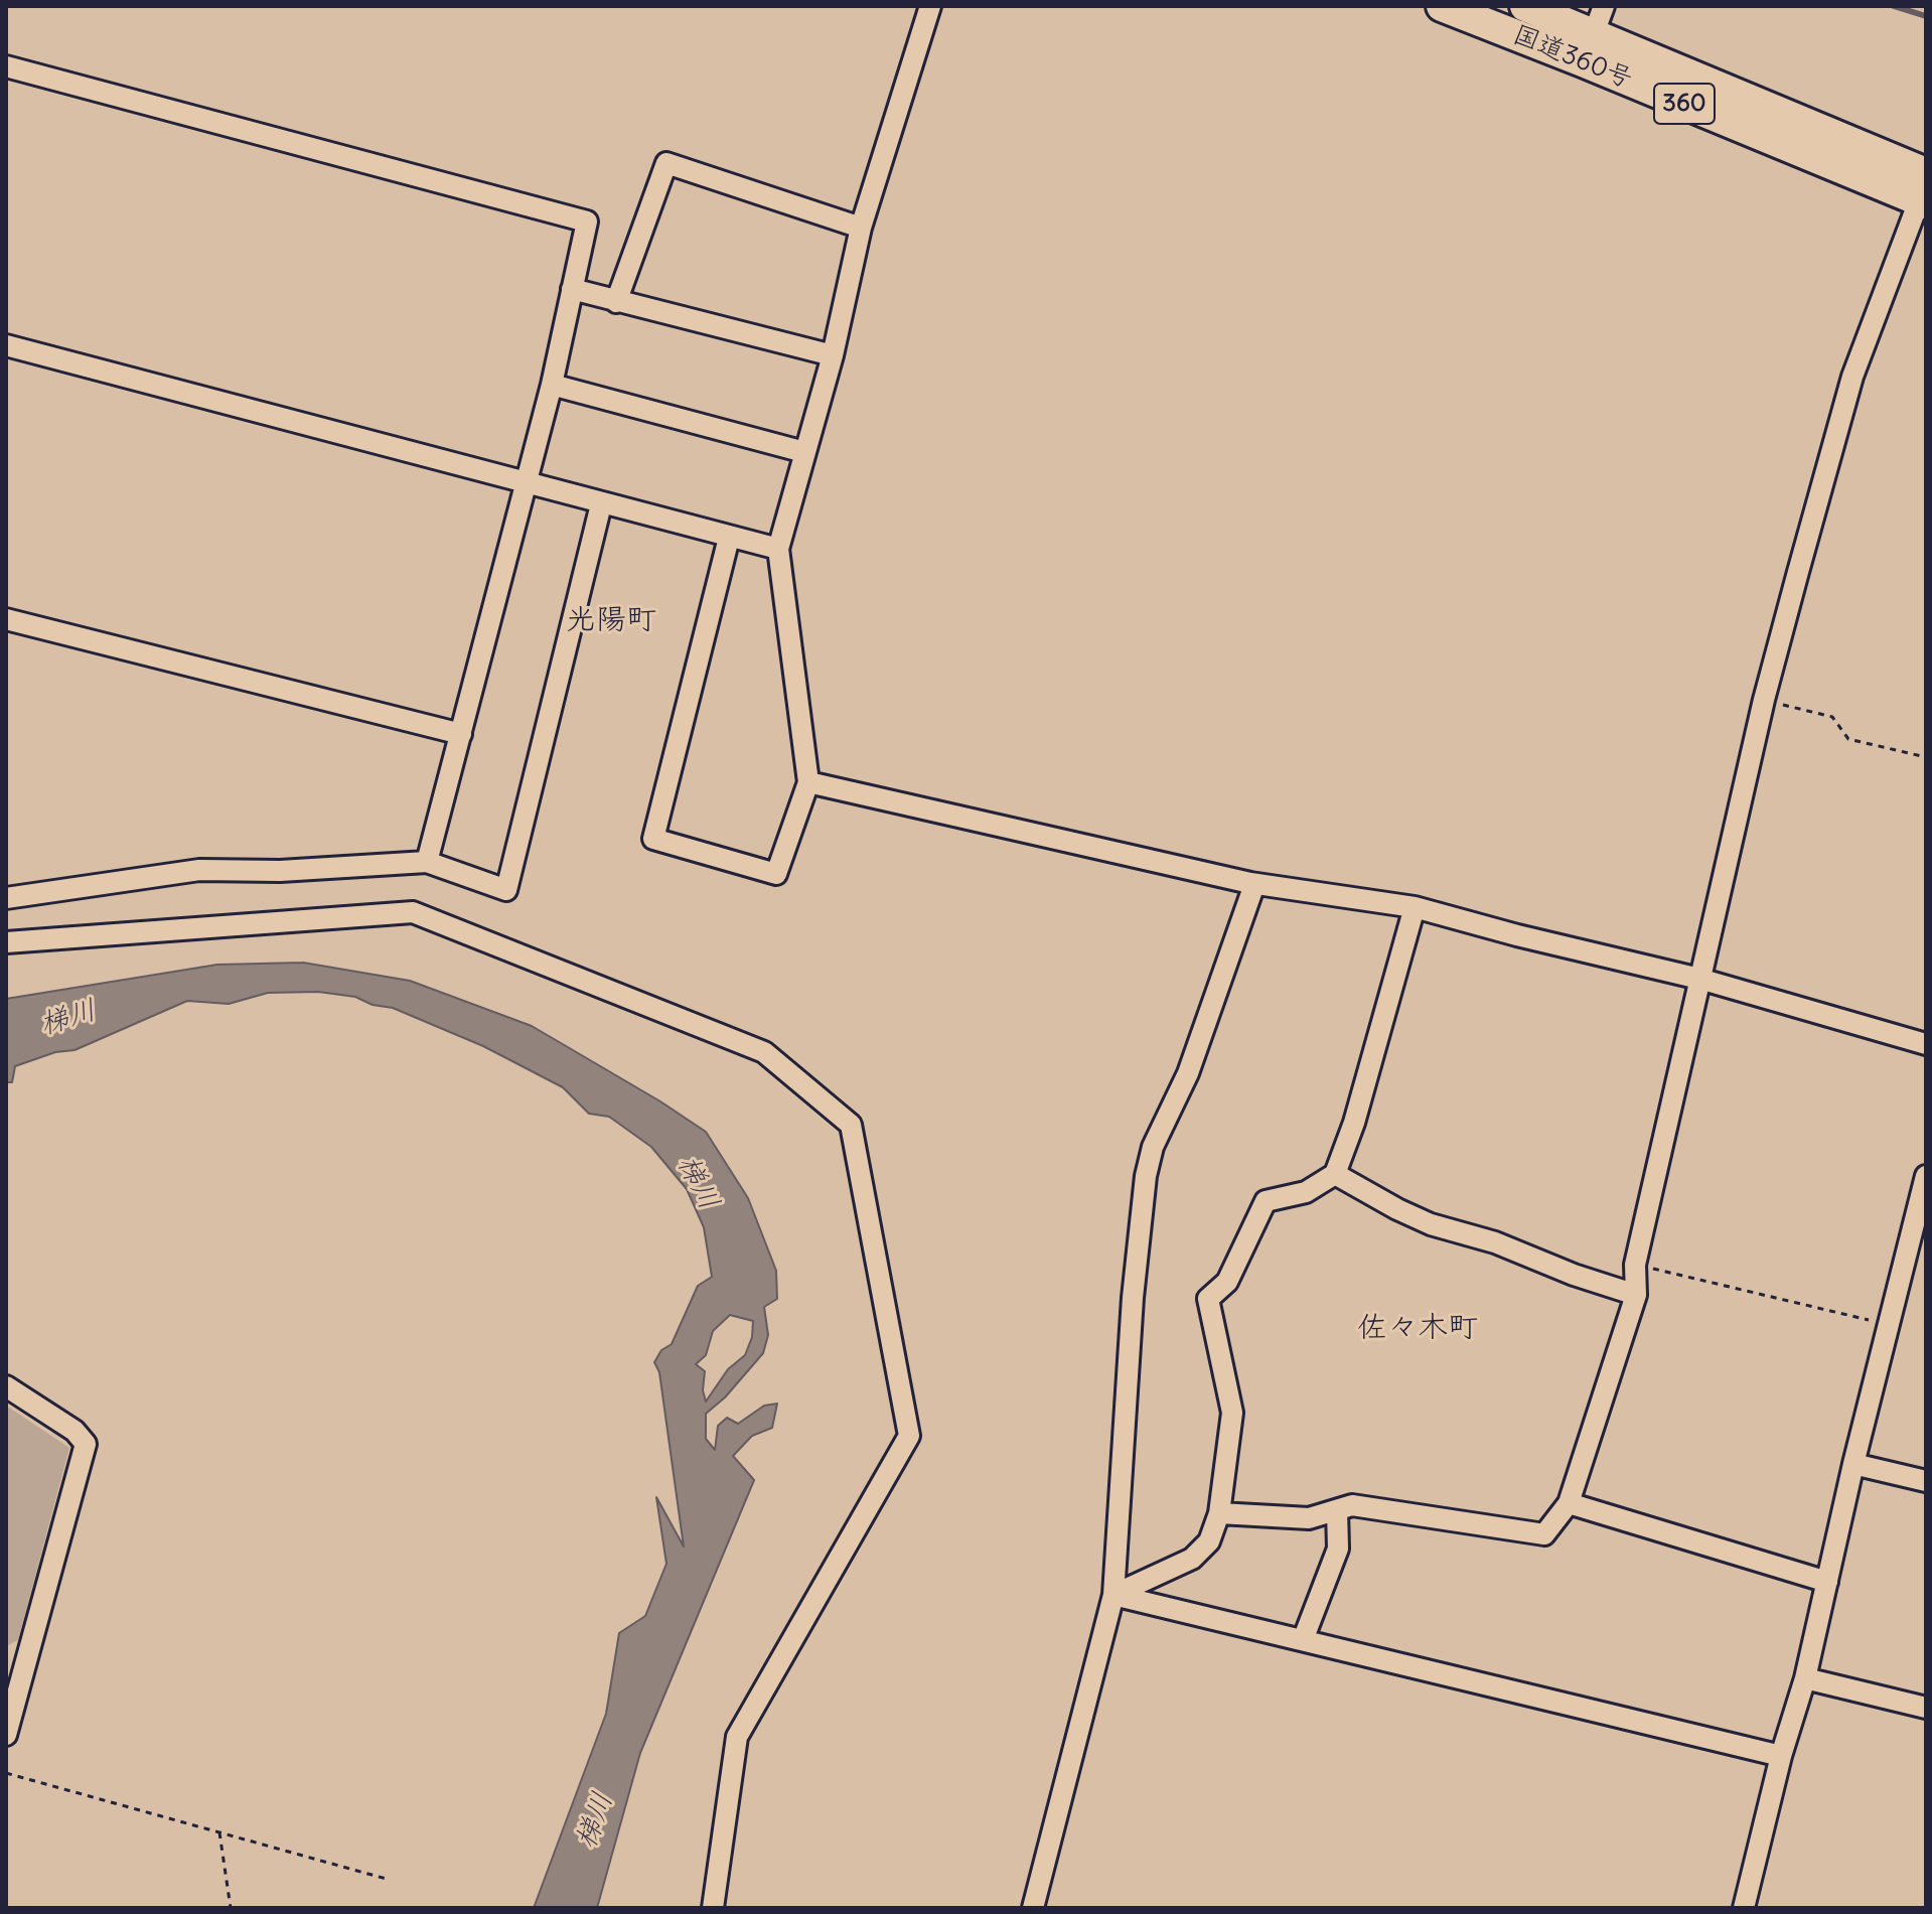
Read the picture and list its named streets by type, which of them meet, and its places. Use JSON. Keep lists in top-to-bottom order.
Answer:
{
  "streets": {
    "highway": ["国道360号", "360"]
  },
  "districts": ["光陽町", "佐々木町"],
  "water": ["梯川"]
}
